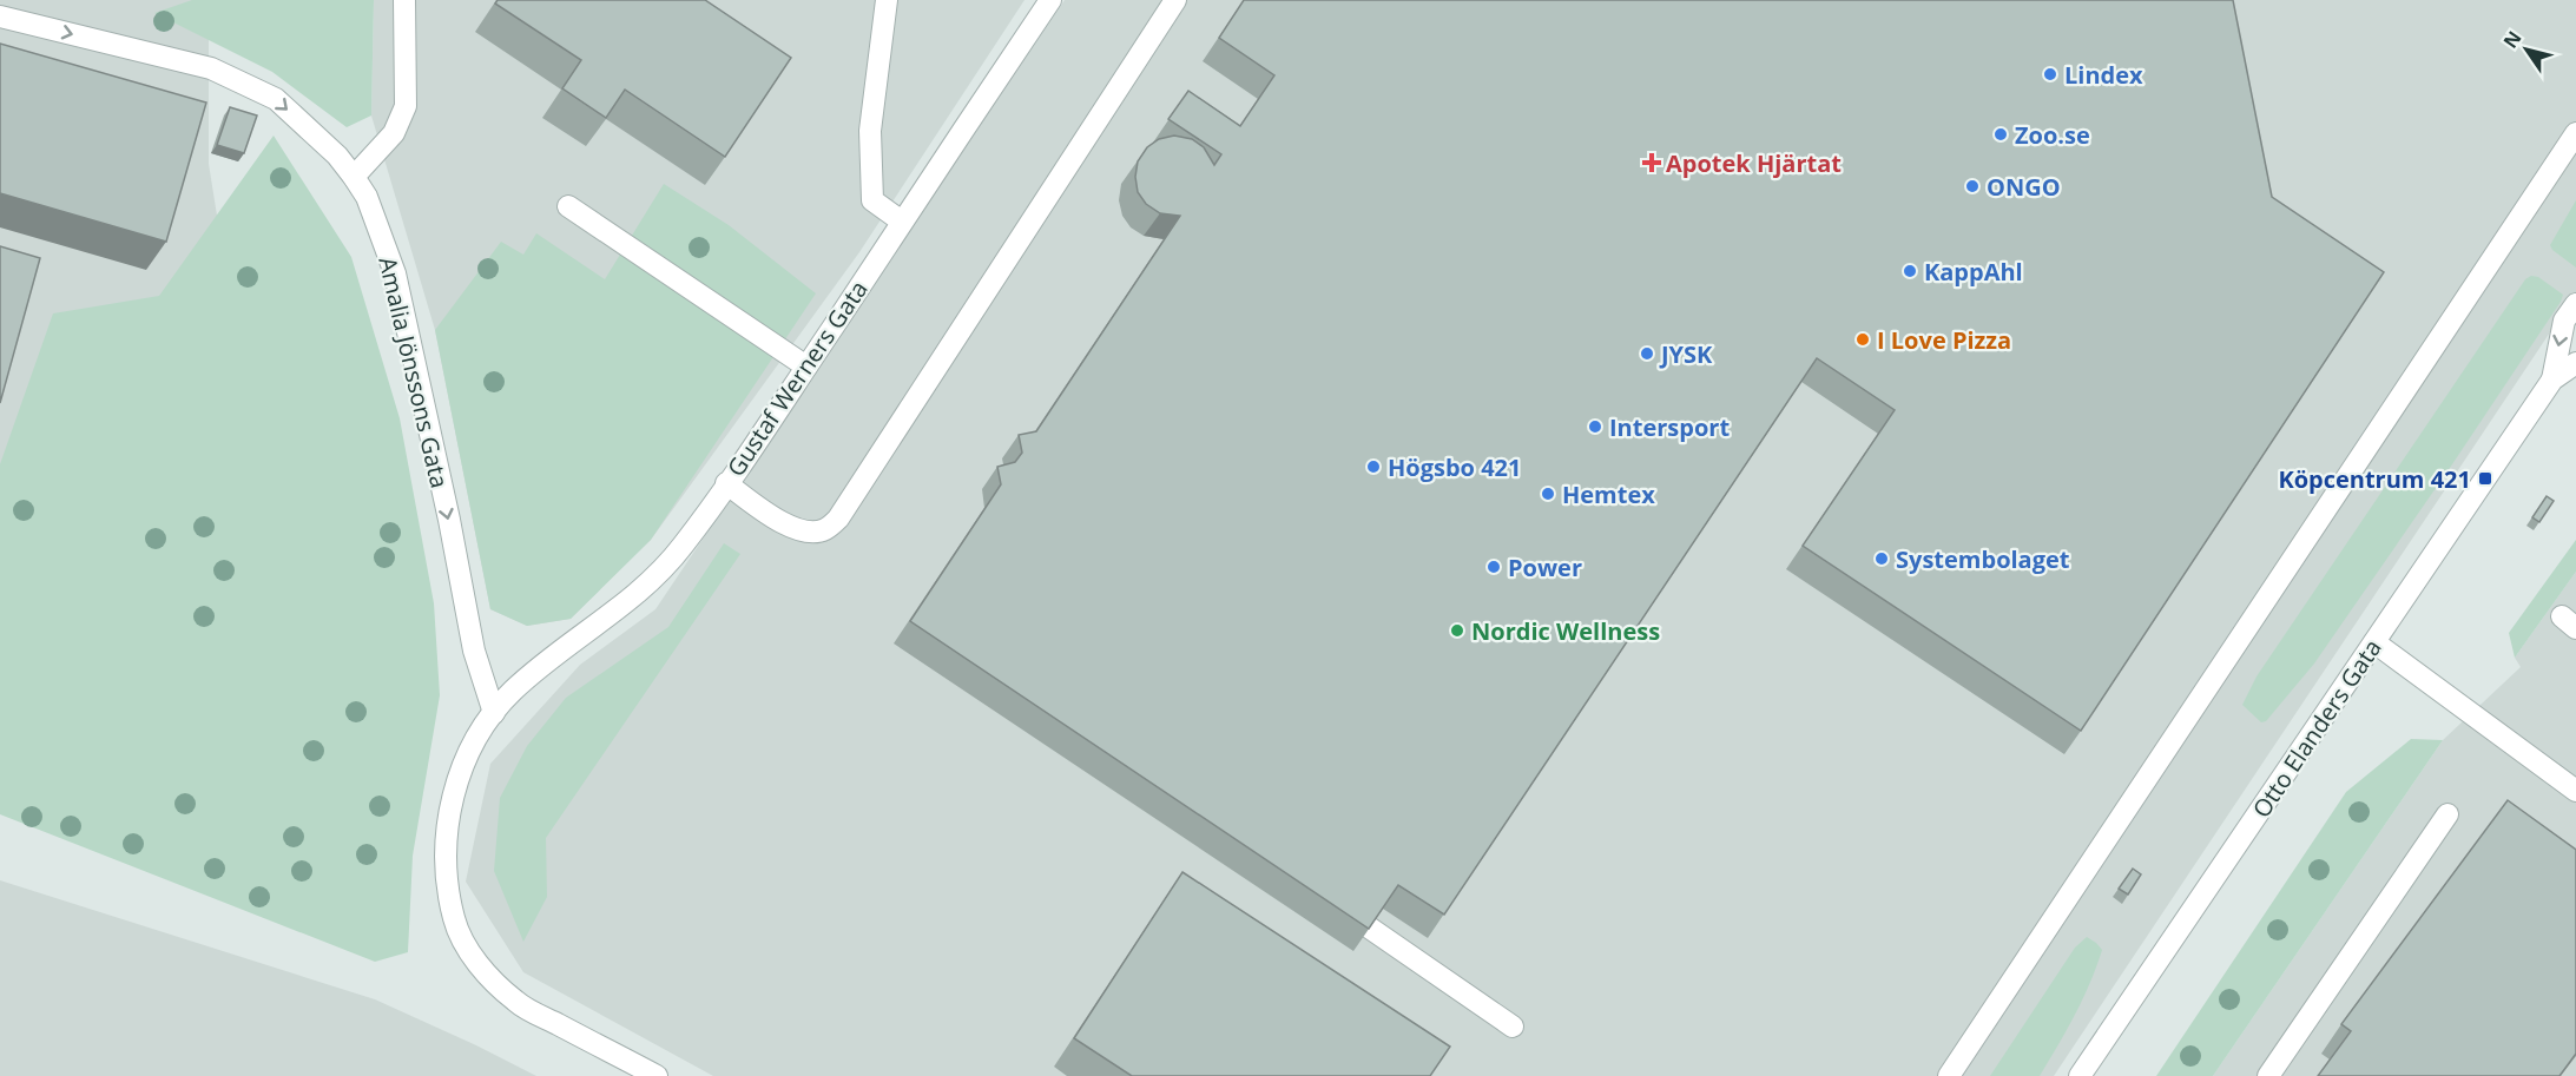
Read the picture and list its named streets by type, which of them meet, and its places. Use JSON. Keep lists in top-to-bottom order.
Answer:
{
  "streets": {
    "street": ["Amalia Jönssons Gata", "Gustaf Werners Gata", "Otto Elanders Gata"]
  },
  "crossings": [
    ["Amalia Jönssons Gata", "Gustaf Werners Gata"]
  ],
  "one_way": ["Amalia Jönssons Gata"],
  "places": {
    "other": [
      "Lindex",
      "Zoo.se",
      "ONGO",
      "KappAhl",
      "I Love Pizza",
      "JYSK",
      "Intersport",
      "Högsbo 421",
      "Hemtex",
      "Systembolaget",
      "Power",
      "Nordic Wellness"
    ],
    "health": ["Apotek Hjärtat"],
    "transit": ["Köpcentrum 421"]
  },
  "north": "top left"
}
